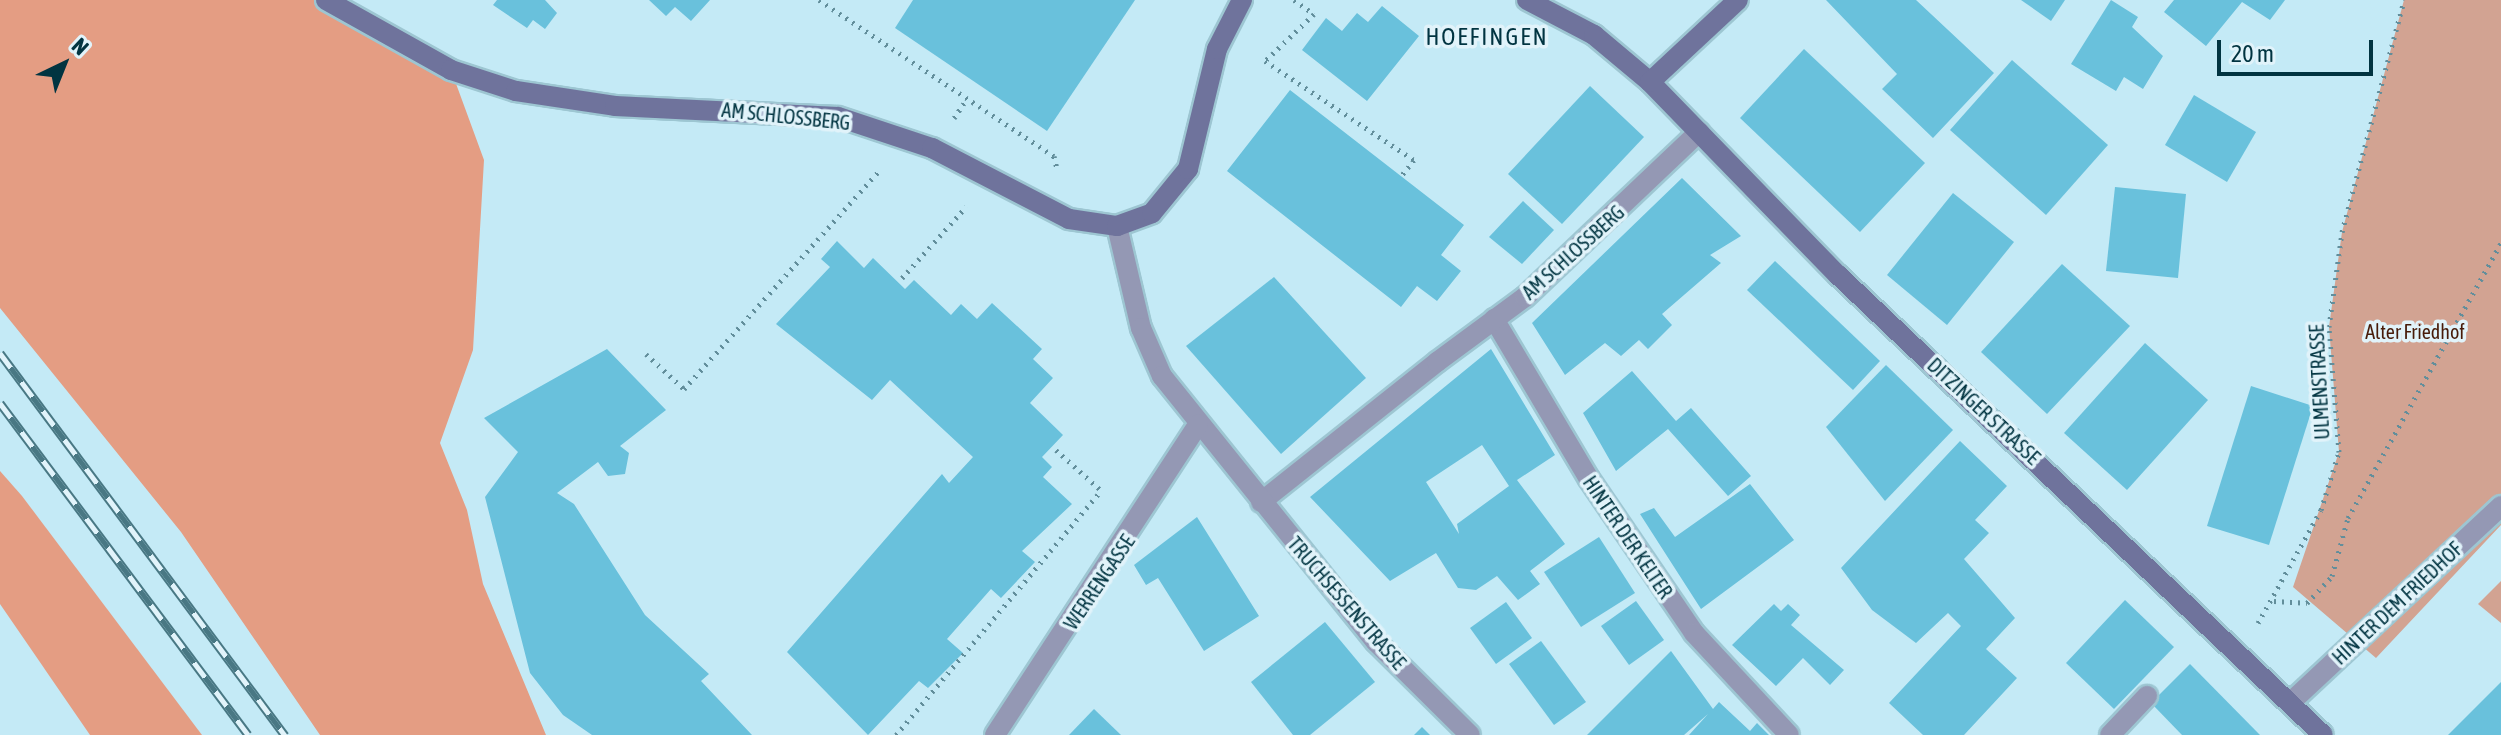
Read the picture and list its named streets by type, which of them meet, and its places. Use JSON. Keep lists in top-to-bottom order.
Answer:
{
  "streets": {
    "main road": ["AM SCHLOSSBERG", "DITZINGER STRASSE"],
    "street": [
      "HINTER DER KELTER",
      "WERRENGASSE",
      "TRUCHSESSENSTRASSE",
      "HINTER DEM FRIEDHOF"
    ],
    "path": ["ULMENSTRASSE"]
  },
  "crossings": [
    ["AM SCHLOSSBERG", "DITZINGER STRASSE"],
    ["AM SCHLOSSBERG", "HINTER DER KELTER"],
    ["AM SCHLOSSBERG", "TRUCHSESSENSTRASSE"],
    ["ULMENSTRASSE", "DITZINGER STRASSE"],
    ["DITZINGER STRASSE", "HINTER DEM FRIEDHOF"],
    ["WERRENGASSE", "TRUCHSESSENSTRASSE"]
  ],
  "districts": ["HOEFINGEN"],
  "parks": ["Alter Friedhof"],
  "scale_bar": "20 m",
  "north": "top right"
}
